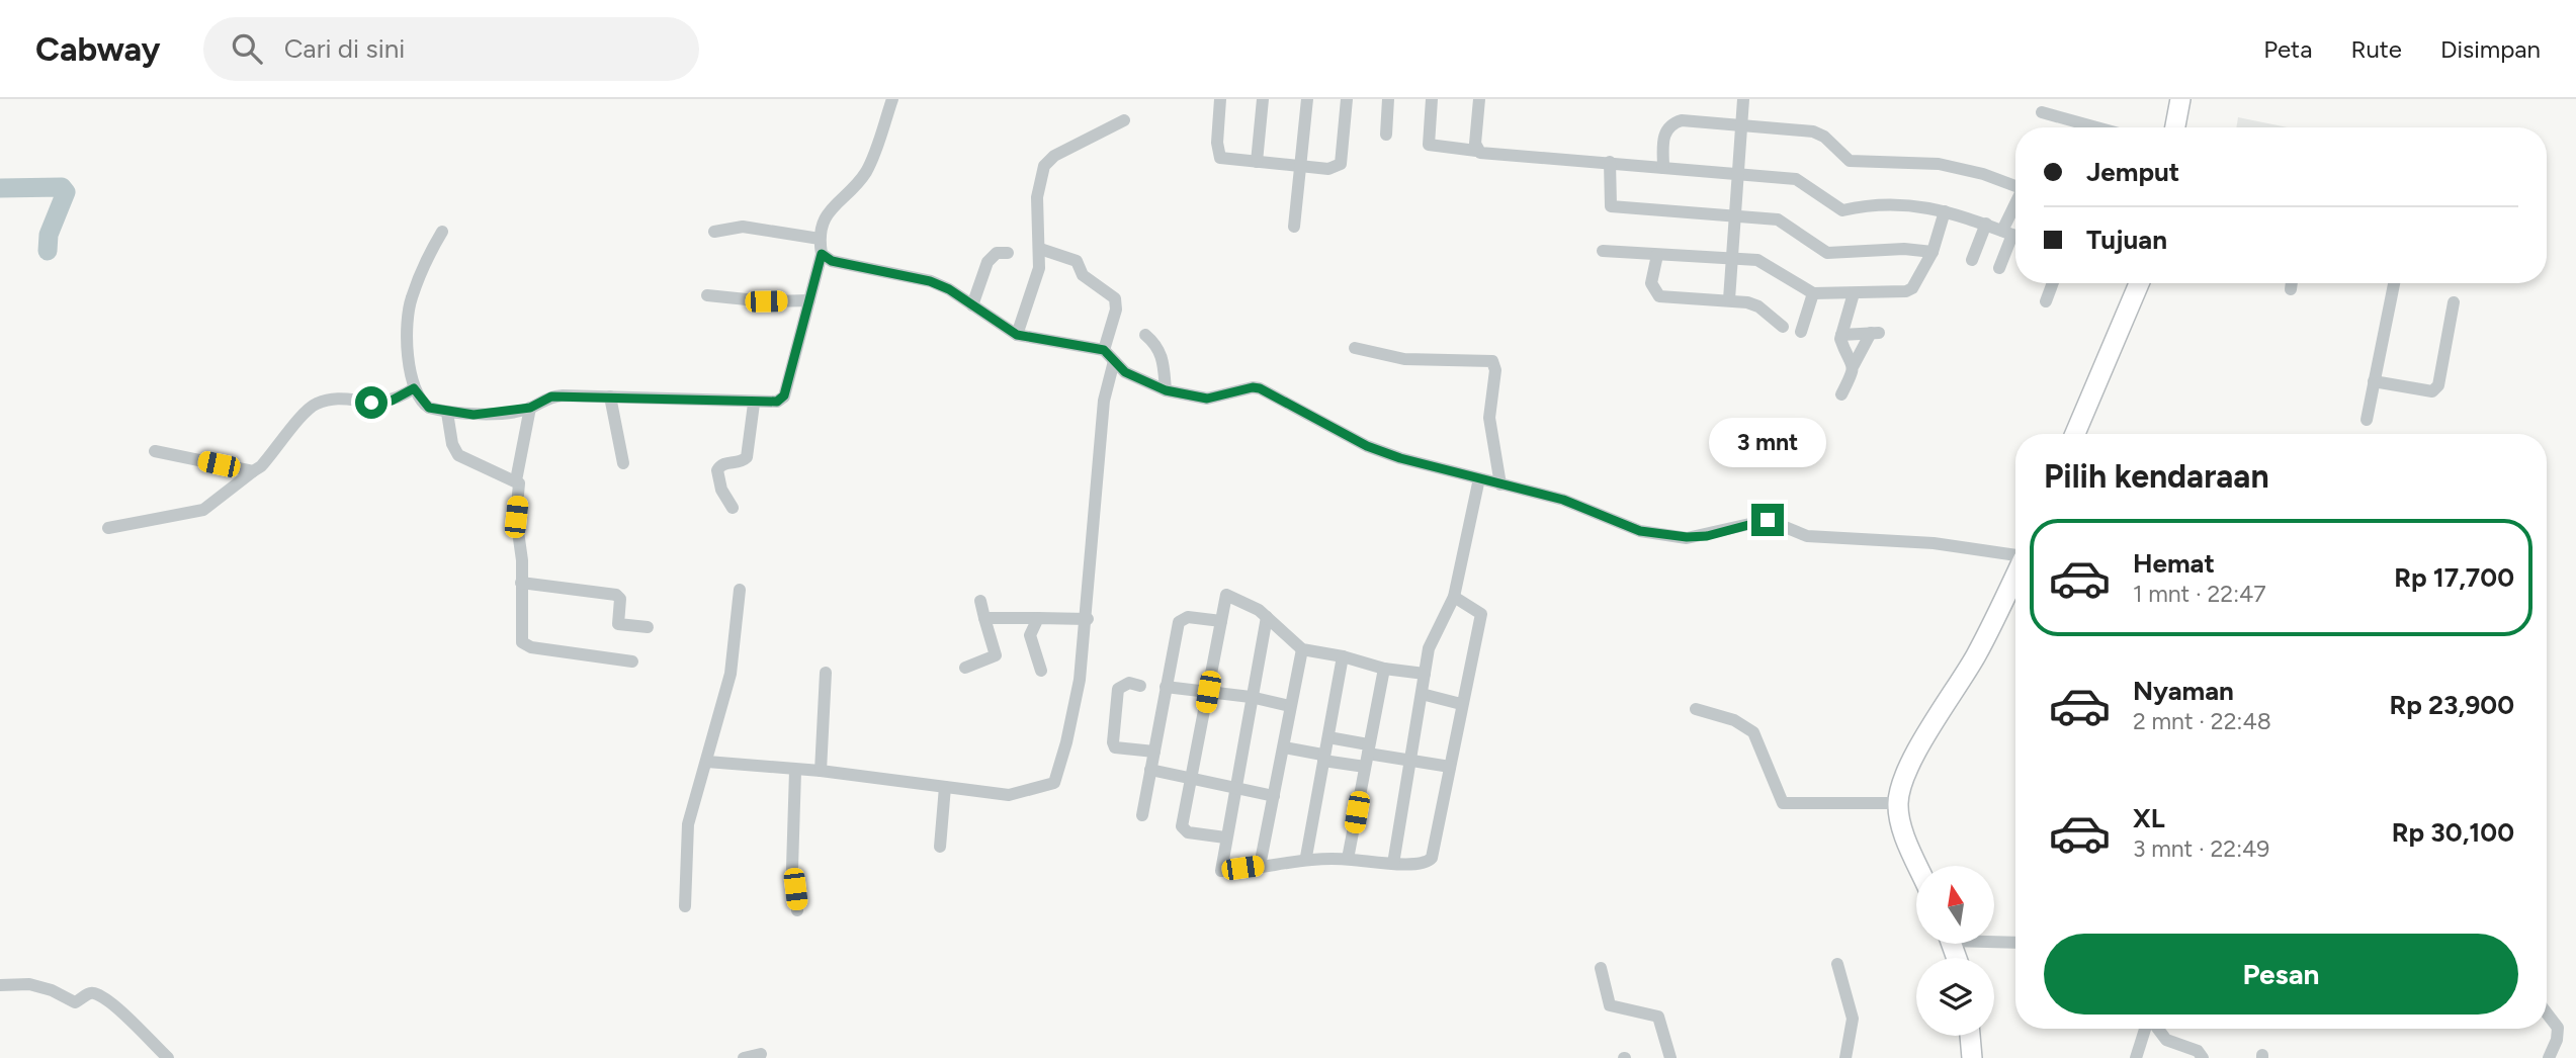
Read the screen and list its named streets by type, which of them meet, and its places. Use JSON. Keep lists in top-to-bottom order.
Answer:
{
  "north": "top",
  "page": {
    "header": "Cabway",
    "search": "Cari di sini",
    "nav": ["Peta", "Rute", "Disimpan"],
    "banner": ["Jemput", "Tujuan"],
    "bubble": "3 mnt",
    "heading": "Pilih kendaraan",
    "list": [
      {
        "name": "Hemat",
        "note": "1 mnt · 22:47",
        "value": "Rp 17,700"
      },
      {
        "name": "Nyaman",
        "note": "2 mnt · 22:48",
        "value": "Rp 23,900"
      },
      {
        "name": "XL",
        "note": "3 mnt · 22:49",
        "value": "Rp 30,100"
      }
    ],
    "buttons": "Pesan"
  }
}
